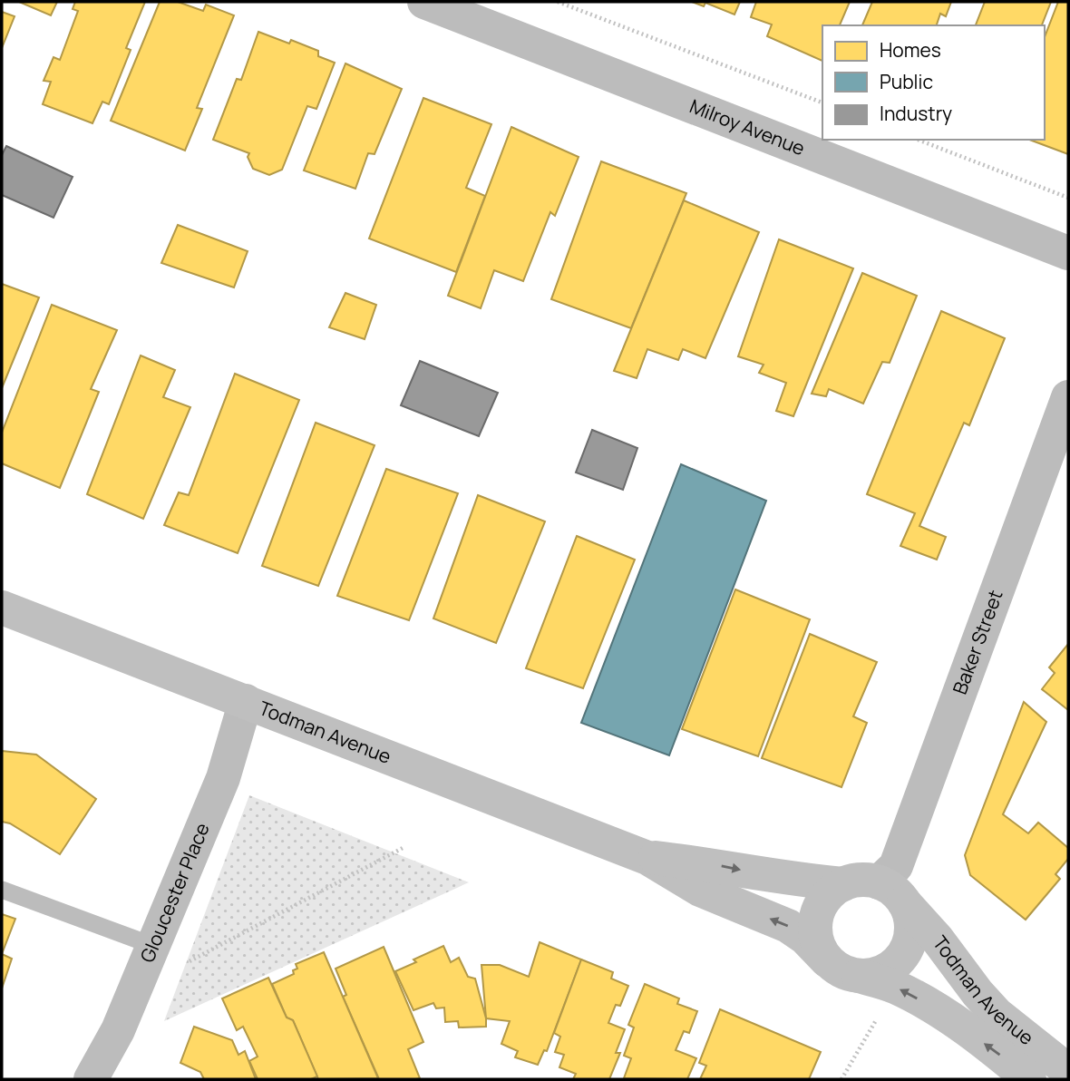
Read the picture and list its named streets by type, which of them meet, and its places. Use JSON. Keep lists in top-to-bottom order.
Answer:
{
  "streets": {
    "main road": ["Todman Avenue"],
    "street": ["Milroy Avenue", "Baker Street", "Gloucester Place"]
  },
  "crossings": [
    ["Baker Street", "Todman Avenue"],
    ["Todman Avenue", "Gloucester Place"]
  ],
  "legend": ["Homes", "Public", "Industry"]
}
